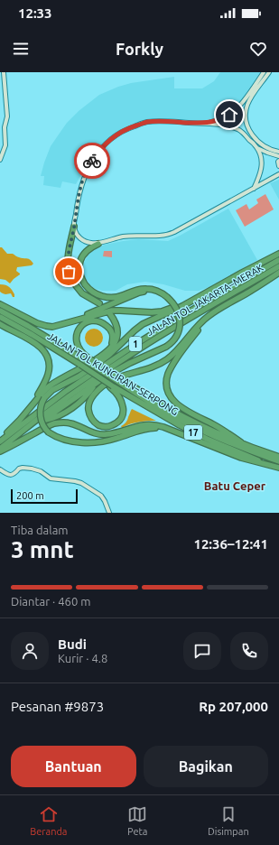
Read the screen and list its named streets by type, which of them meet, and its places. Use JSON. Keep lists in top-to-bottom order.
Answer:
{
  "streets": {
    "highway": [
      "JALAN TOL JAKARTA–MERAK",
      "1",
      "JALAN TOL KUNCIRAN–SERPONG",
      "17"
    ]
  },
  "crossings": [
    ["JALAN TOL KUNCIRAN–SERPONG", "17"]
  ],
  "districts": ["Batu Ceper"],
  "scale_bar": "200 m",
  "page": {
    "status": "12:33",
    "header": "Forkly",
    "scale": "200 m",
    "heading": ["3 mnt", "Tiba dalam", "12:36–12:41"],
    "panel": [
      "Budi",
      "Kurir · 4.8",
      "Pesanan #9873",
      "Rp 207,000"
    ],
    "bar": "Diantar · 460 m",
    "buttons": ["Bantuan", "Bagikan"],
    "tabs": ["Beranda", "Peta", "Disimpan"]
  }
}
